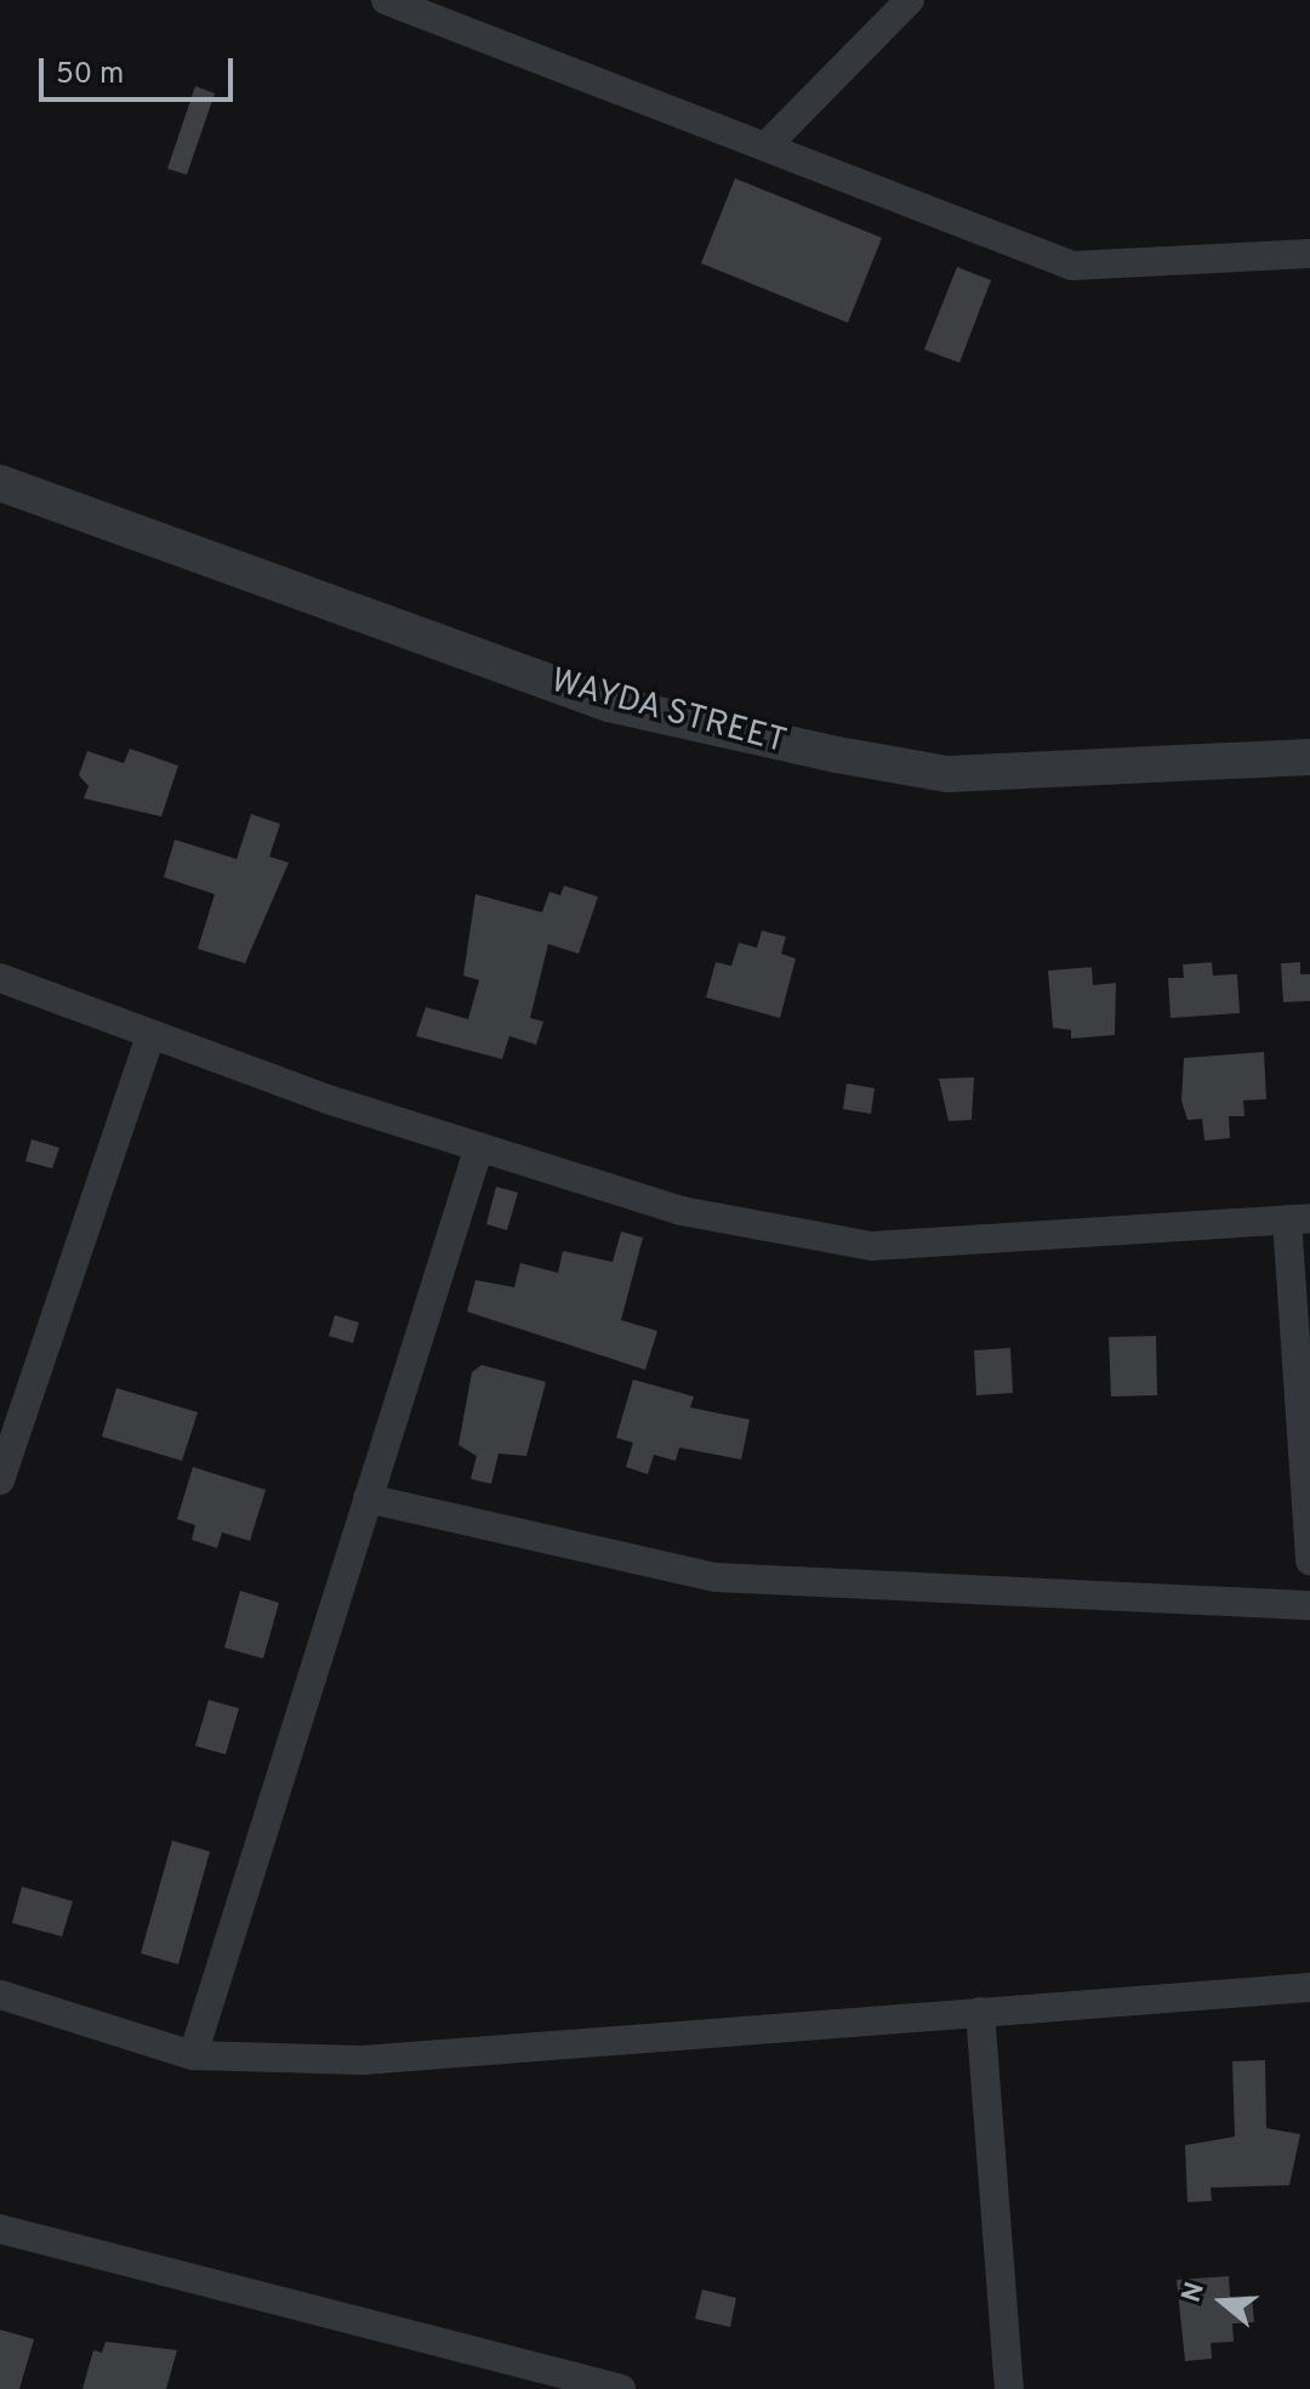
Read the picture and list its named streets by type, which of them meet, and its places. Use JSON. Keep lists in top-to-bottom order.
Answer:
{
  "streets": {
    "street": ["WAYDA STREET"]
  },
  "scale_bar": "50 m",
  "north": "left"
}
